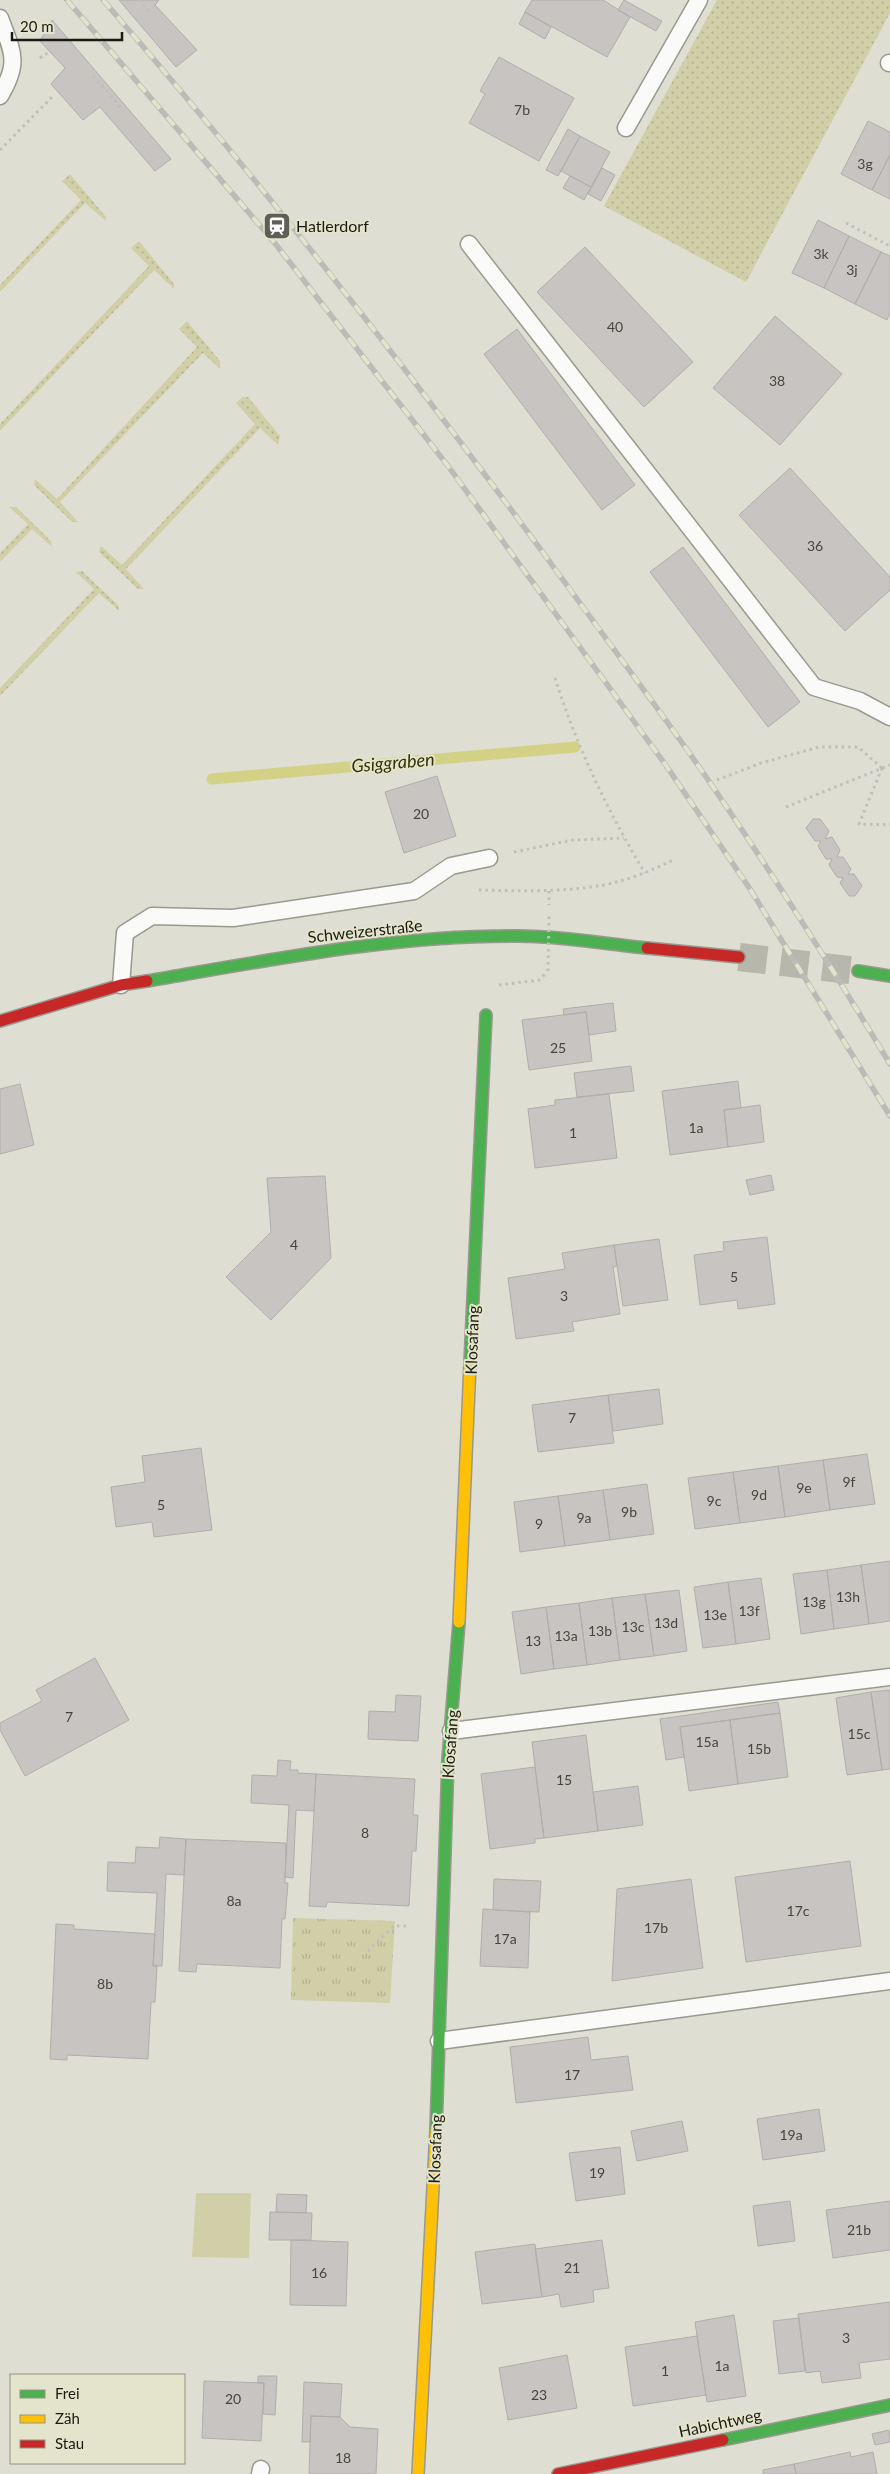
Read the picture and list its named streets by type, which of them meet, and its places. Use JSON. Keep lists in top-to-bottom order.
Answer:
{
  "streets": {
    "street": ["Schweizerstraße", "Klosafang", "Habichtweg"]
  },
  "water": ["Gsiggraben"],
  "places": {
    "station": ["Hatlerdorf"]
  },
  "house_numbers": [
    "7b",
    "3g",
    "3k",
    "3j",
    "40",
    "38",
    "36",
    "20",
    "25",
    "1a",
    "1",
    "4",
    "5",
    "3",
    "7",
    "9f",
    "9e",
    "9d",
    "9c",
    "5",
    "9b",
    "9a",
    "9",
    "13h",
    "13g",
    "13f",
    "13e",
    "13d",
    "13c",
    "13b",
    "13a",
    "13",
    "7",
    "15c",
    "15a",
    "15b",
    "15",
    "8",
    "8a",
    "17c",
    "17b",
    "17a",
    "8b",
    "17",
    "19a",
    "19",
    "21b",
    "21",
    "16",
    "3",
    "1a",
    "1",
    "23",
    "20",
    "18"
  ],
  "legend": ["Frei", "Zäh", "Stau"],
  "scale_bar": "20 m"
}
